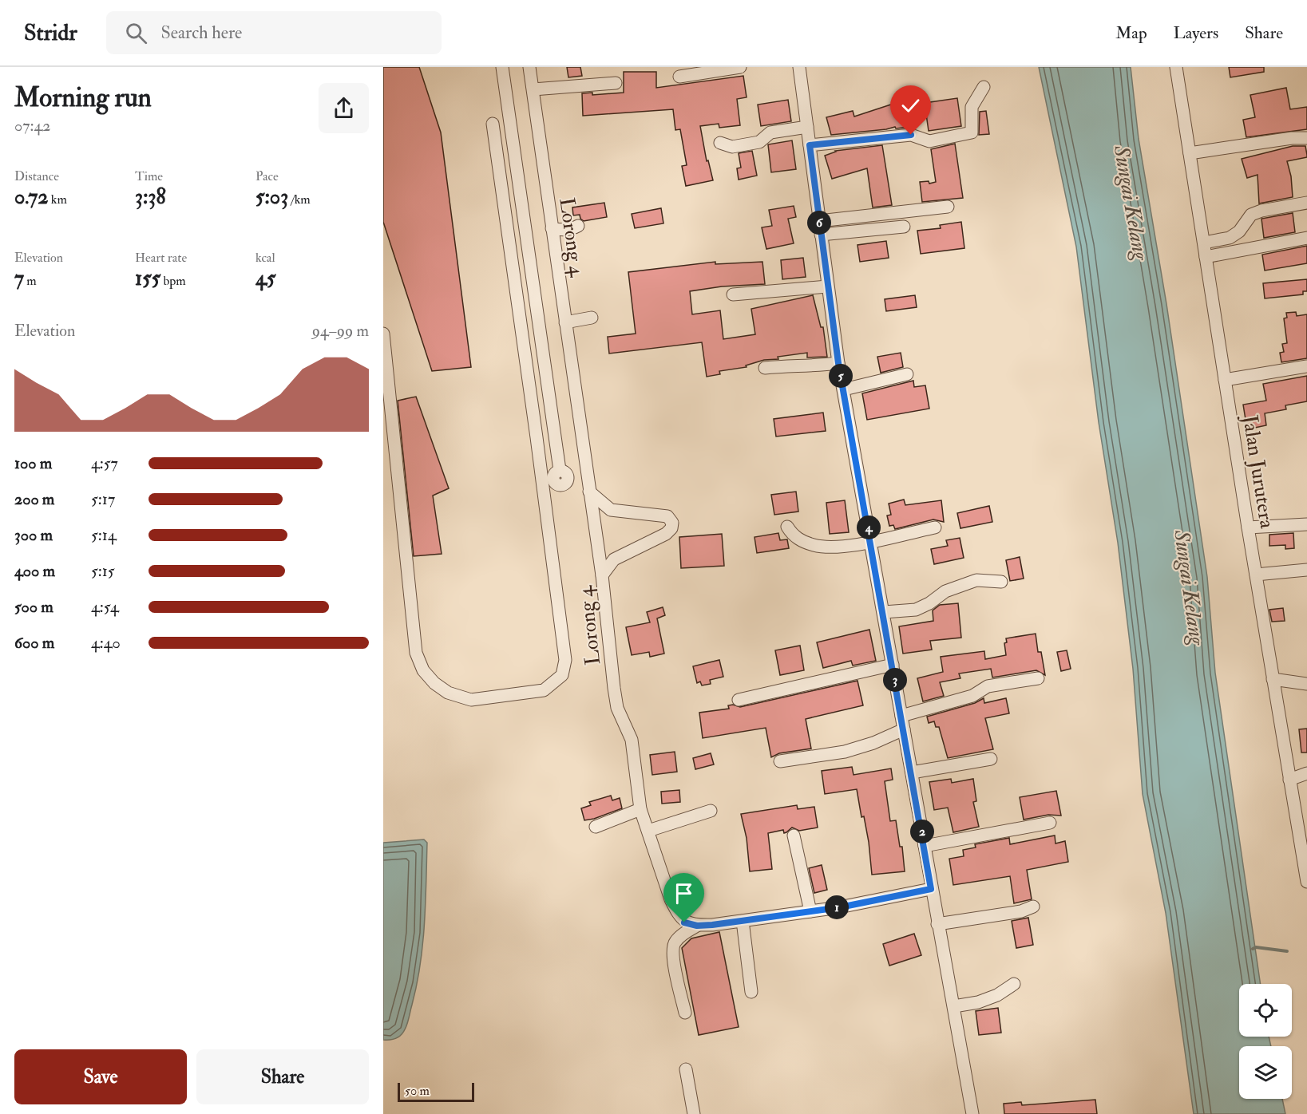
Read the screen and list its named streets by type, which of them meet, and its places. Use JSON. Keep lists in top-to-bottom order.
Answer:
{
  "streets": {
    "street": ["Lorong 4", "Jalan Jurutera"]
  },
  "water": ["Sungai Kelang"],
  "scale_bar": "50 m",
  "page": {
    "header": "Stridr",
    "search": "Search here",
    "nav": ["Map", "Layers", "Share"],
    "heading": ["Morning run", "07:42"],
    "stats": [
      ["Distance", "0.72 km"],
      ["Time", "3:38"],
      ["Pace", "5:03 /km"],
      ["Elevation", "7 m"],
      ["Heart rate", "155 bpm"],
      ["kcal", "45"]
    ],
    "pins": [
      "6",
      "5",
      "4",
      "3",
      "2",
      "1"
    ],
    "chart": ["Elevation", "94–99 m"],
    "list": [
      {
        "name": "100 m",
        "note": "4:57"
      },
      {
        "name": "200 m",
        "note": "5:17"
      },
      {
        "name": "300 m",
        "note": "5:14"
      },
      {
        "name": "400 m",
        "note": "5:15"
      },
      {
        "name": "500 m",
        "note": "4:54"
      },
      {
        "name": "600 m",
        "note": "4:40"
      }
    ],
    "buttons": ["Save", "Share"],
    "scale": "50 m"
  }
}
